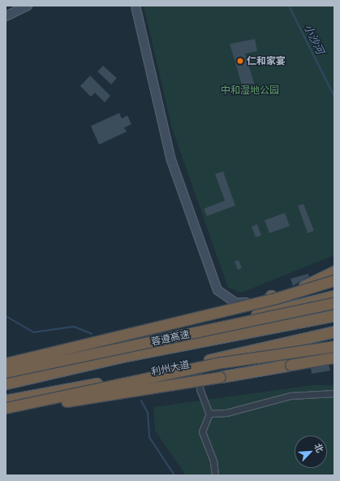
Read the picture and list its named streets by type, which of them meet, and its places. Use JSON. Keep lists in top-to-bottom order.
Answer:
{
  "streets": {
    "highway": ["蓉遵高速", "利州大道"]
  },
  "water": ["小沙河"],
  "parks": ["中和湿地公园"],
  "places": ["仁和家宴"],
  "north": "top right"
}
